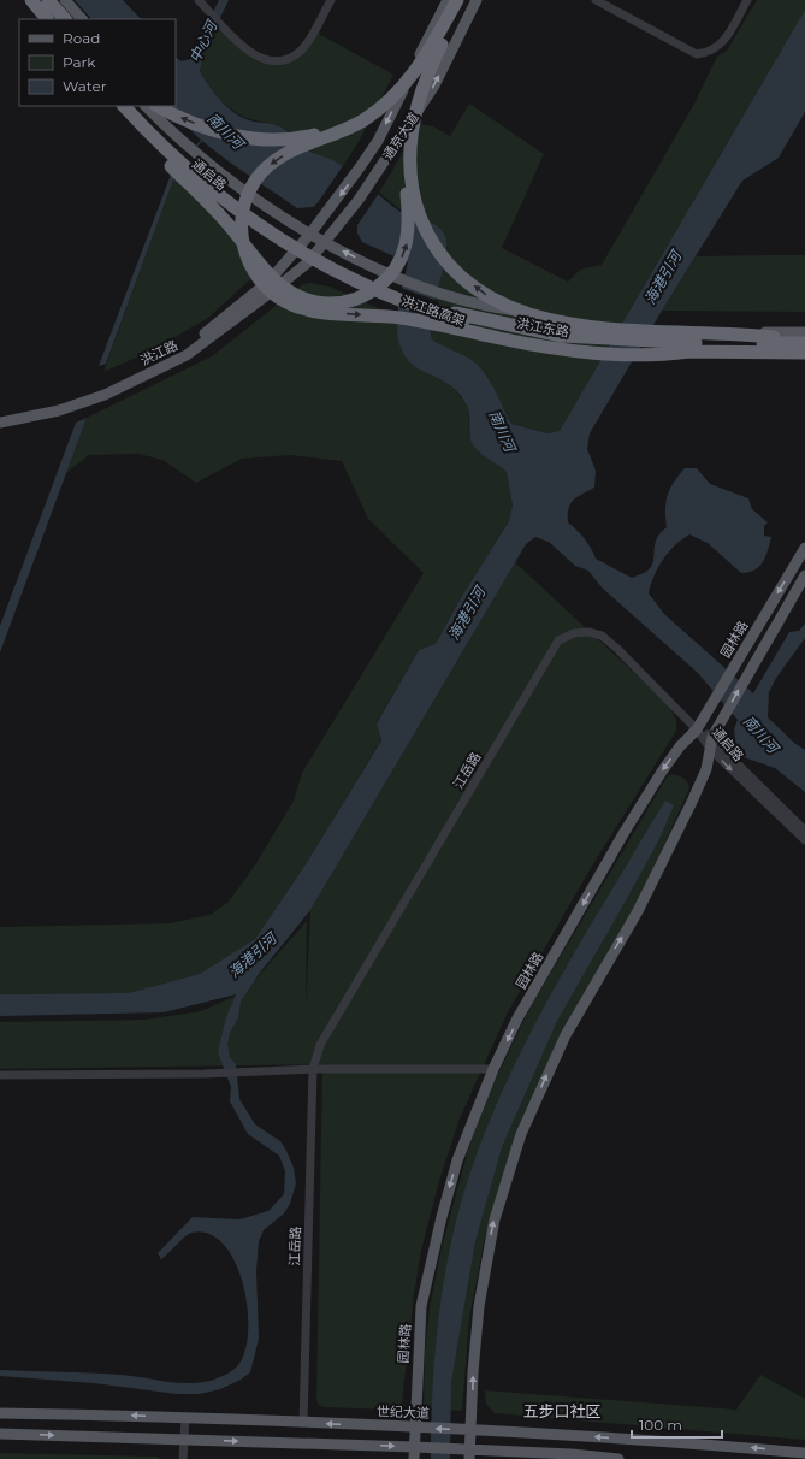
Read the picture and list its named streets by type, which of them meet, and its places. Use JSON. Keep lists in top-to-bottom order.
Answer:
{
  "streets": {
    "highway": ["通京大道", "洪江路高架"],
    "main road": [
      "通启路",
      "洪江东路",
      "洪江路",
      "园林路",
      "世纪大道"
    ],
    "street": ["江岳路"]
  },
  "crossings": [
    ["通京大道", "通启路"],
    ["通京大道", "洪江东路"],
    ["通京大道", "洪江路"],
    ["通启路", "洪江东路"],
    ["通启路", "洪江路"],
    ["通启路", "园林路"],
    ["通启路", "江岳路"],
    ["洪江东路", "洪江路"],
    ["园林路", "江岳路"],
    ["园林路", "世纪大道"],
    ["江岳路", "世纪大道"]
  ],
  "districts": ["五步口社区"],
  "water": ["中心河", "南川河", "海港引河"],
  "legend": ["Road", "Park", "Water"],
  "scale_bar": "100 m"
}
